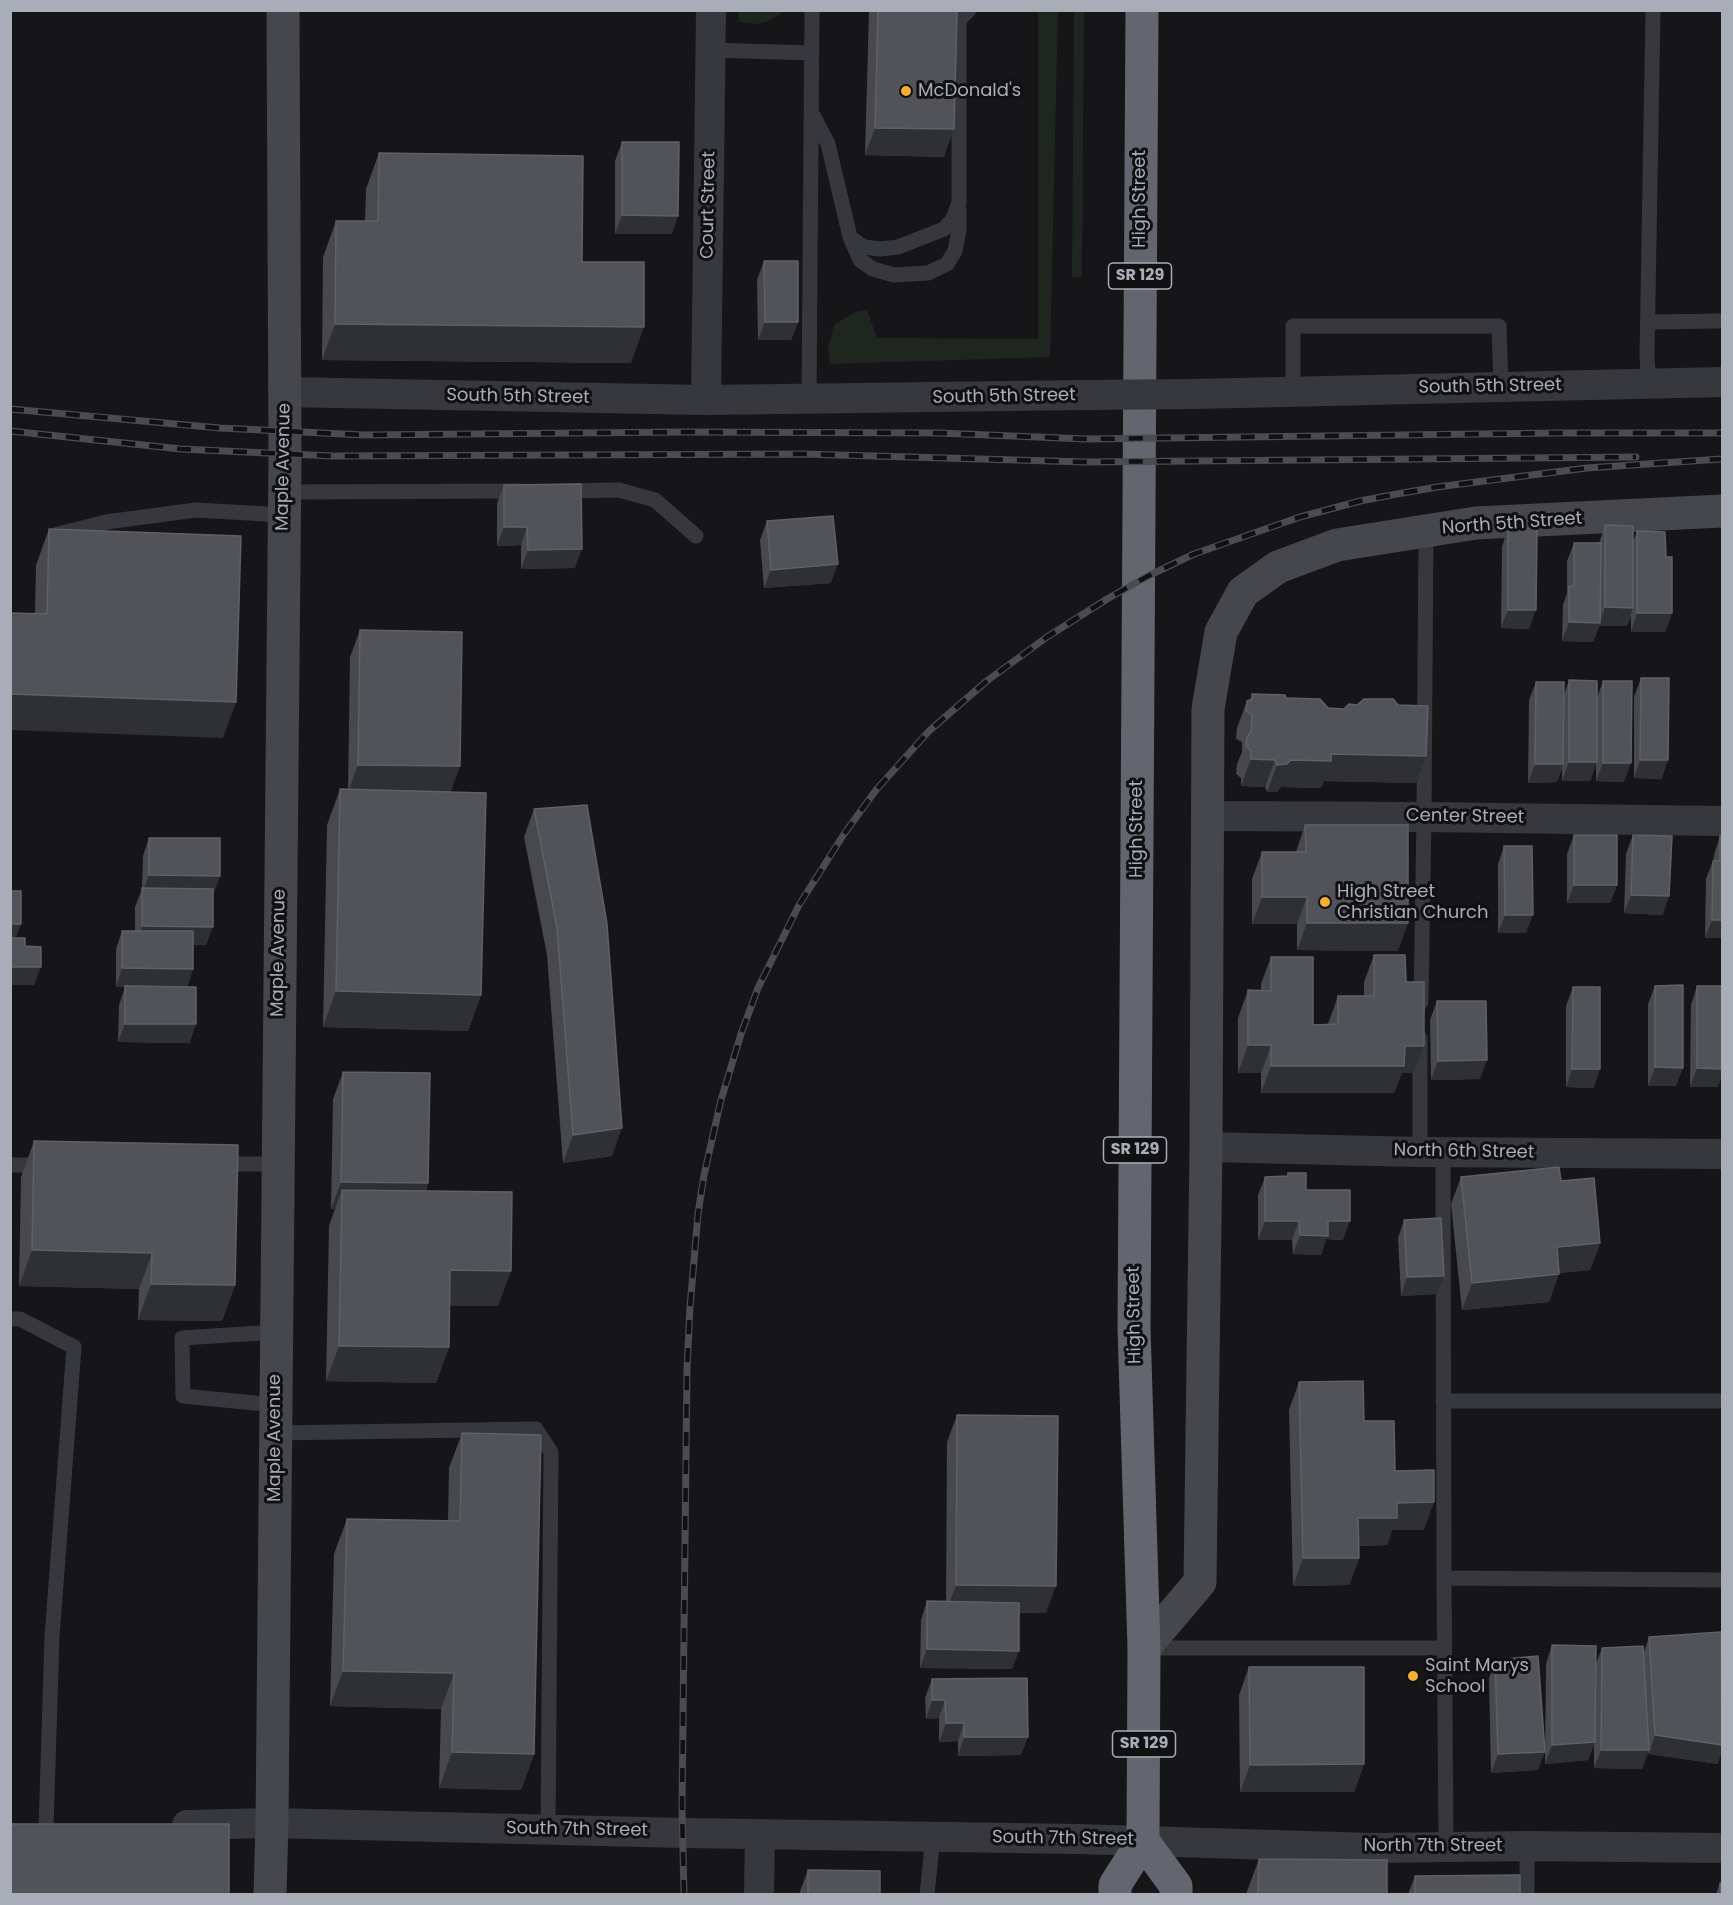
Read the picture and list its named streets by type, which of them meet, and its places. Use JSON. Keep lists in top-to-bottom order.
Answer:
{
  "streets": {
    "highway": ["High Street", "SR 129"],
    "street": [
      "Court Street",
      "South 5th Street",
      "Maple Avenue",
      "North 5th Street",
      "Center Street",
      "North 6th Street",
      "South 7th Street",
      "North 7th Street"
    ]
  },
  "crossings": [
    ["High Street", "South 7th Street"],
    ["High Street", "North 7th Street"],
    ["Court Street", "South 5th Street"],
    ["South 5th Street", "Maple Avenue"],
    ["Maple Avenue", "South 7th Street"],
    ["North 5th Street", "Center Street"],
    ["South 7th Street", "North 7th Street"]
  ],
  "places": ["McDonald's", "High Street Christian Church", "Saint Marys School"]
}
